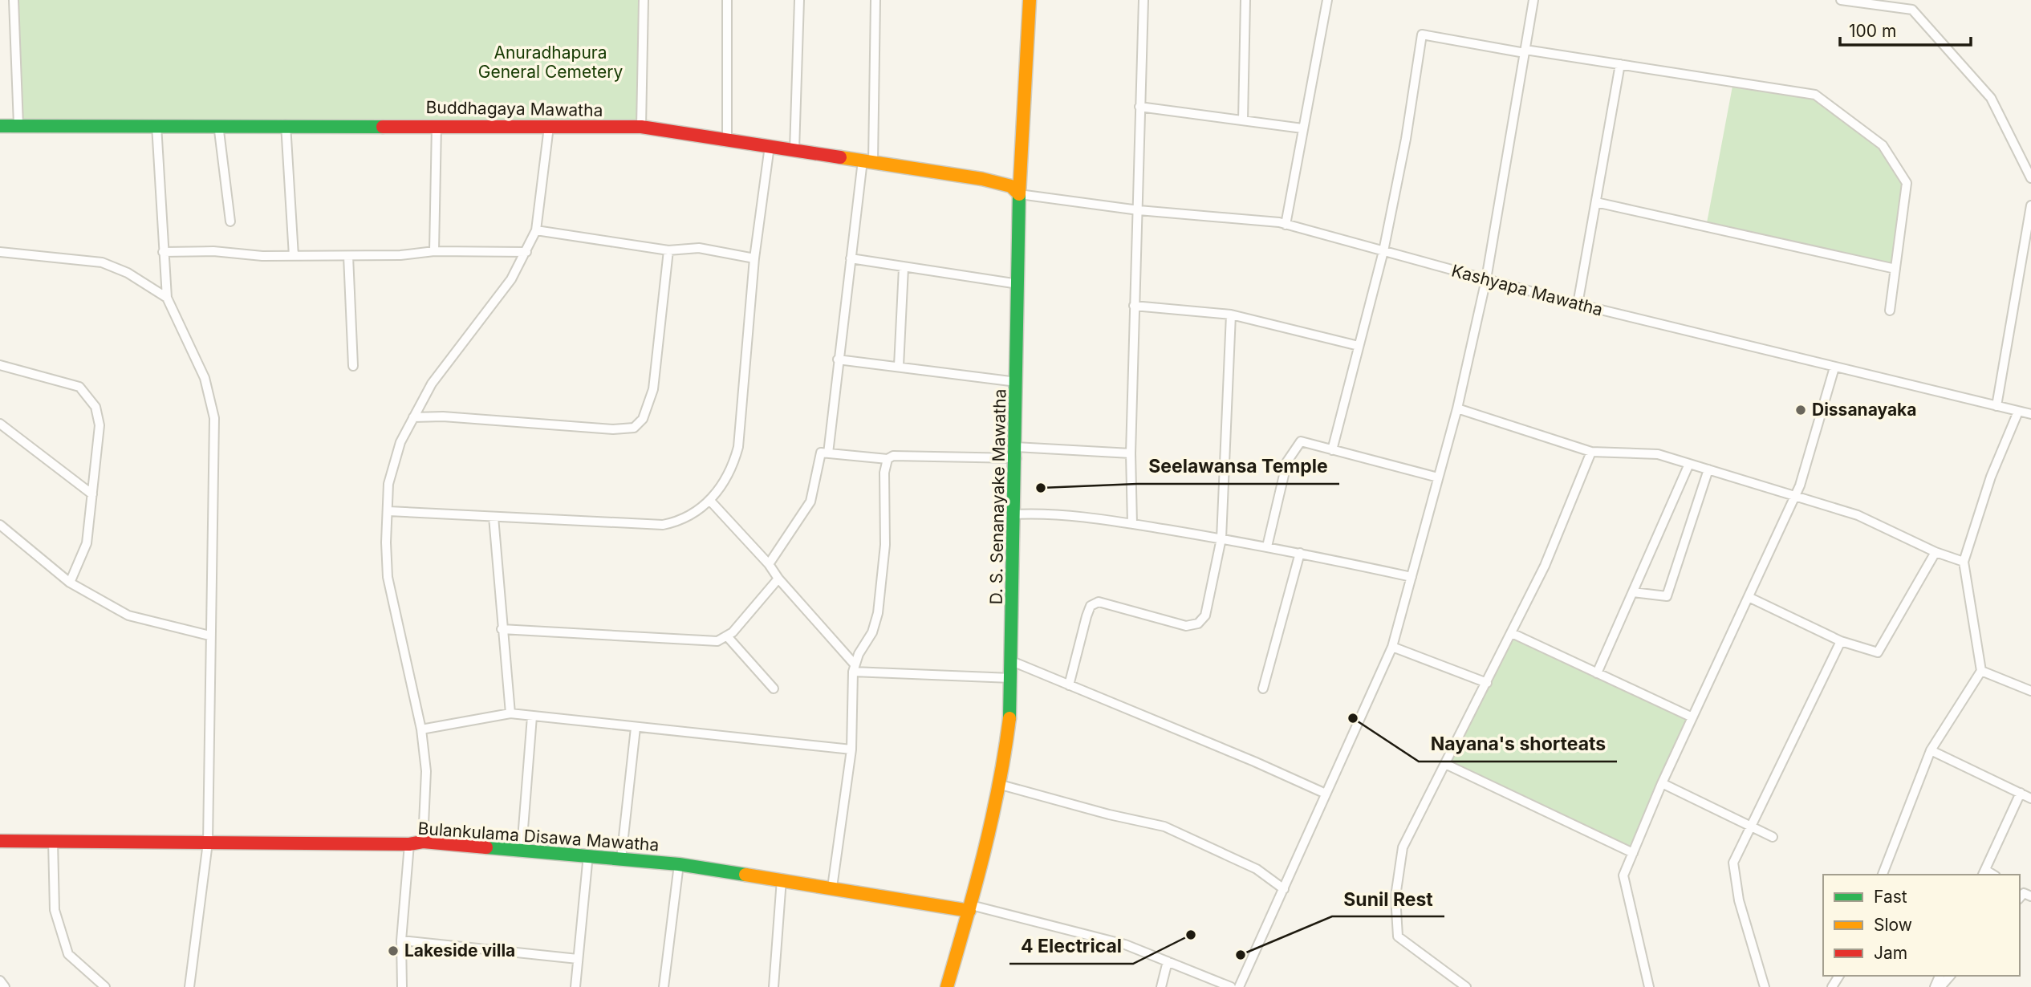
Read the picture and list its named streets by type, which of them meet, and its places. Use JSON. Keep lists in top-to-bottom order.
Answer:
{
  "streets": {
    "main road": ["Buddhagaya Mawatha", "D. S. Senanayake Mawatha", "Bulankulama Disawa Mawatha"],
    "street": ["Kashyapa Mawatha"]
  },
  "crossings": [
    ["Buddhagaya Mawatha", "Kashyapa Mawatha"],
    ["Buddhagaya Mawatha", "D. S. Senanayake Mawatha"],
    ["Kashyapa Mawatha", "D. S. Senanayake Mawatha"],
    ["D. S. Senanayake Mawatha", "Bulankulama Disawa Mawatha"]
  ],
  "parks": ["Anuradhapura General Cemetery"],
  "places": [
    "Dissanayaka",
    "Seelawansa Temple",
    "Nayana's shorteats",
    "4 Electrical",
    "Lakeside villa",
    "Sunil Rest"
  ],
  "legend": ["Fast", "Slow", "Jam"],
  "scale_bar": "100 m"
}
